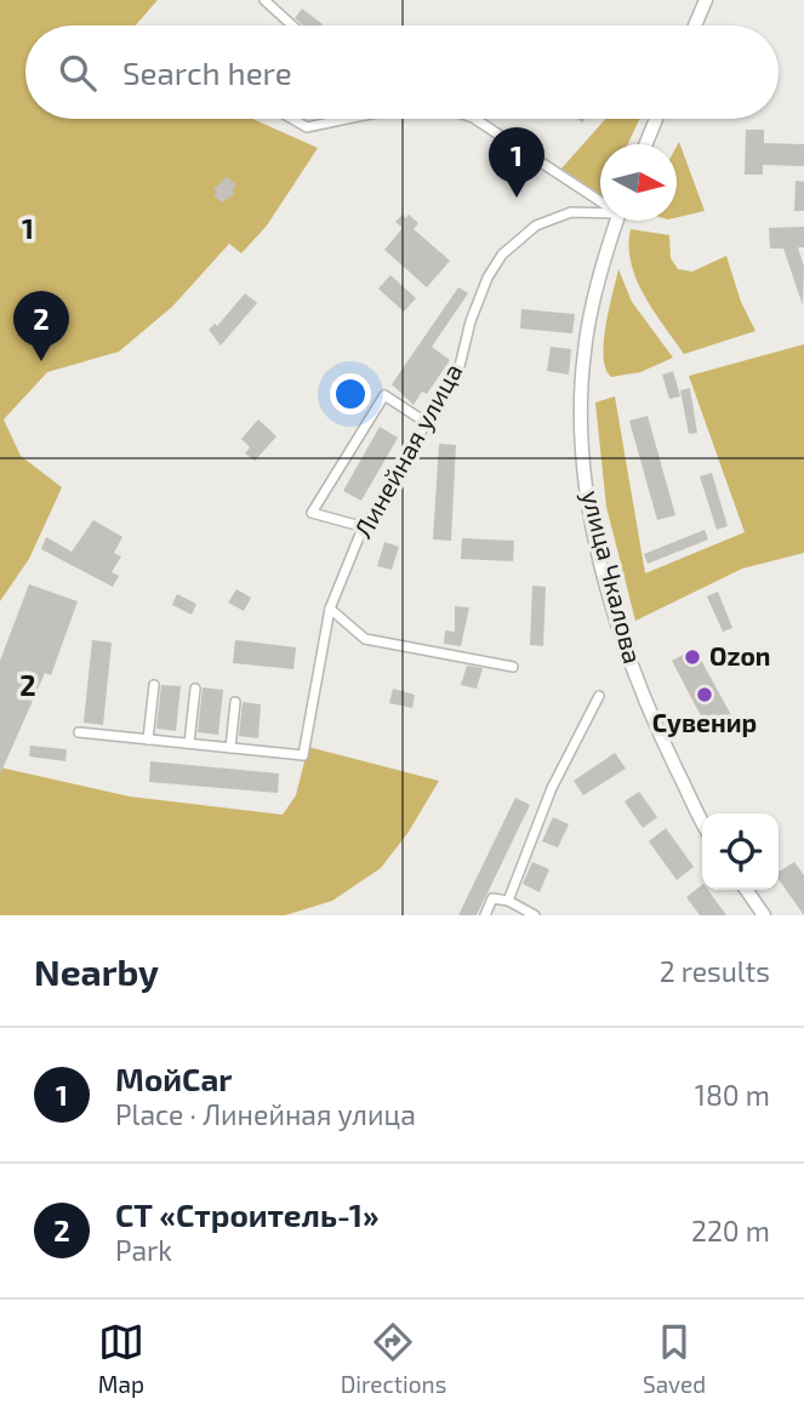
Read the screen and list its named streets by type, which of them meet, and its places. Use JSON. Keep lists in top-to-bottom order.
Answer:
{
  "streets": {
    "main road": ["улица Чкалова"],
    "street": ["Линейная улица"]
  },
  "places": ["Ozon", "Сувенир"],
  "north": "right",
  "page": {
    "search": "Search here",
    "pins": ["1", "2"],
    "heading": ["Nearby", "2 results"],
    "list": [
      {
        "mark": "1",
        "name": "МойCar",
        "note": "Place · Линейная улица",
        "value": "180 m"
      },
      {
        "mark": "2",
        "name": "СТ «Строитель-1»",
        "note": "Park",
        "value": "220 m"
      }
    ],
    "nav": ["Map", "Directions", "Saved"]
  },
  "grid": {
    "rows": ["1", "2"]
  }
}
